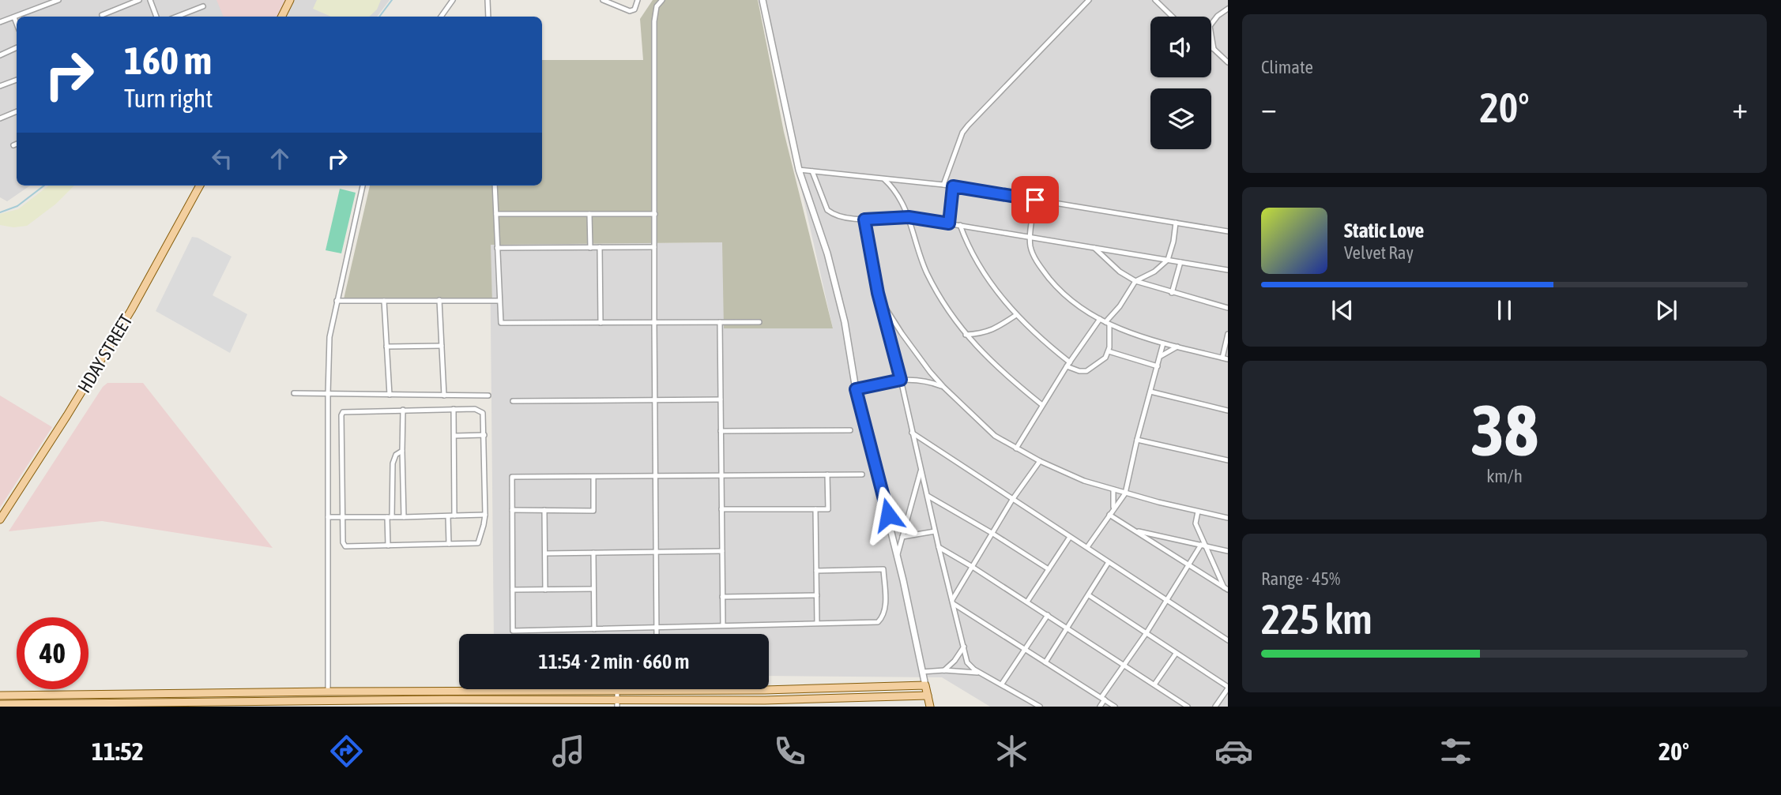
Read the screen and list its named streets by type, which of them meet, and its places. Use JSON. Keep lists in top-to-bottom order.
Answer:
{
  "streets": {
    "main road": ["HDAY STREET"]
  },
  "page": {
    "tile": [
      "Climate",
      ["38", "km/h"],
      ["Range · 45%", "225 km"]
    ],
    "turn": ["160 m", "Turn right"],
    "heat": ["−", "20°", "+"],
    "song": ["Static Love", "Velvet Ray"],
    "limit": "40",
    "trip": "11:54 · 2 min · 660 m",
    "tabs": ["11:52", "20°"]
  }
}
